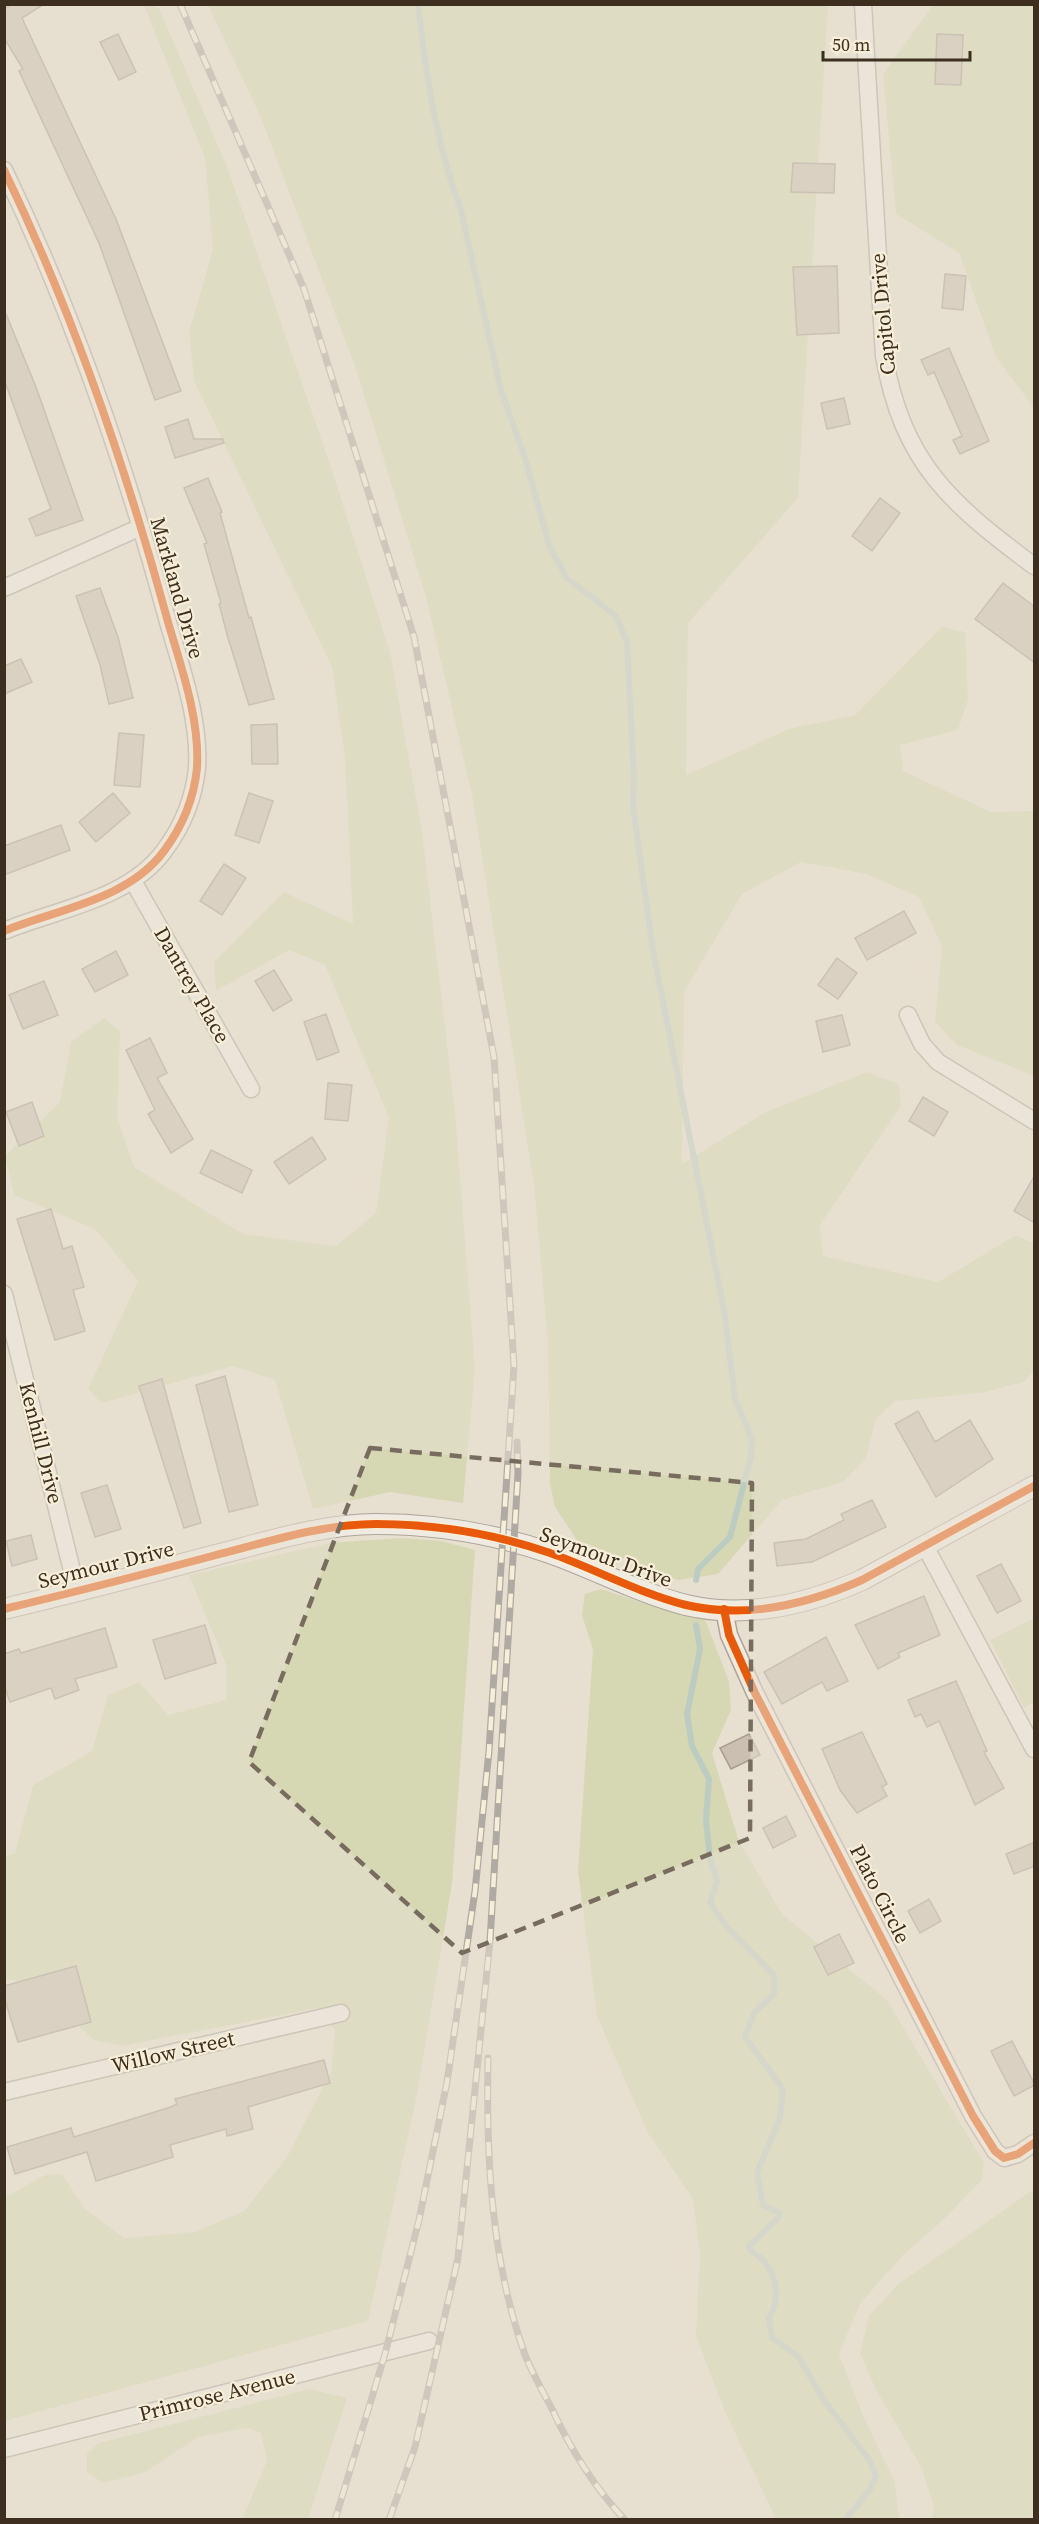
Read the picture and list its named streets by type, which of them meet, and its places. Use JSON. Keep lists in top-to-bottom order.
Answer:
{
  "streets": {
    "street": [
      "Capitol Drive",
      "Markland Drive",
      "Dantrey Place",
      "Kenhill Drive",
      "Seymour Drive",
      "Plato Circle",
      "Willow Street",
      "Primrose Avenue"
    ]
  },
  "crossings": [
    ["Markland Drive", "Dantrey Place"],
    ["Kenhill Drive", "Seymour Drive"],
    ["Seymour Drive", "Plato Circle"]
  ],
  "scale_bar": "50 m"
}
